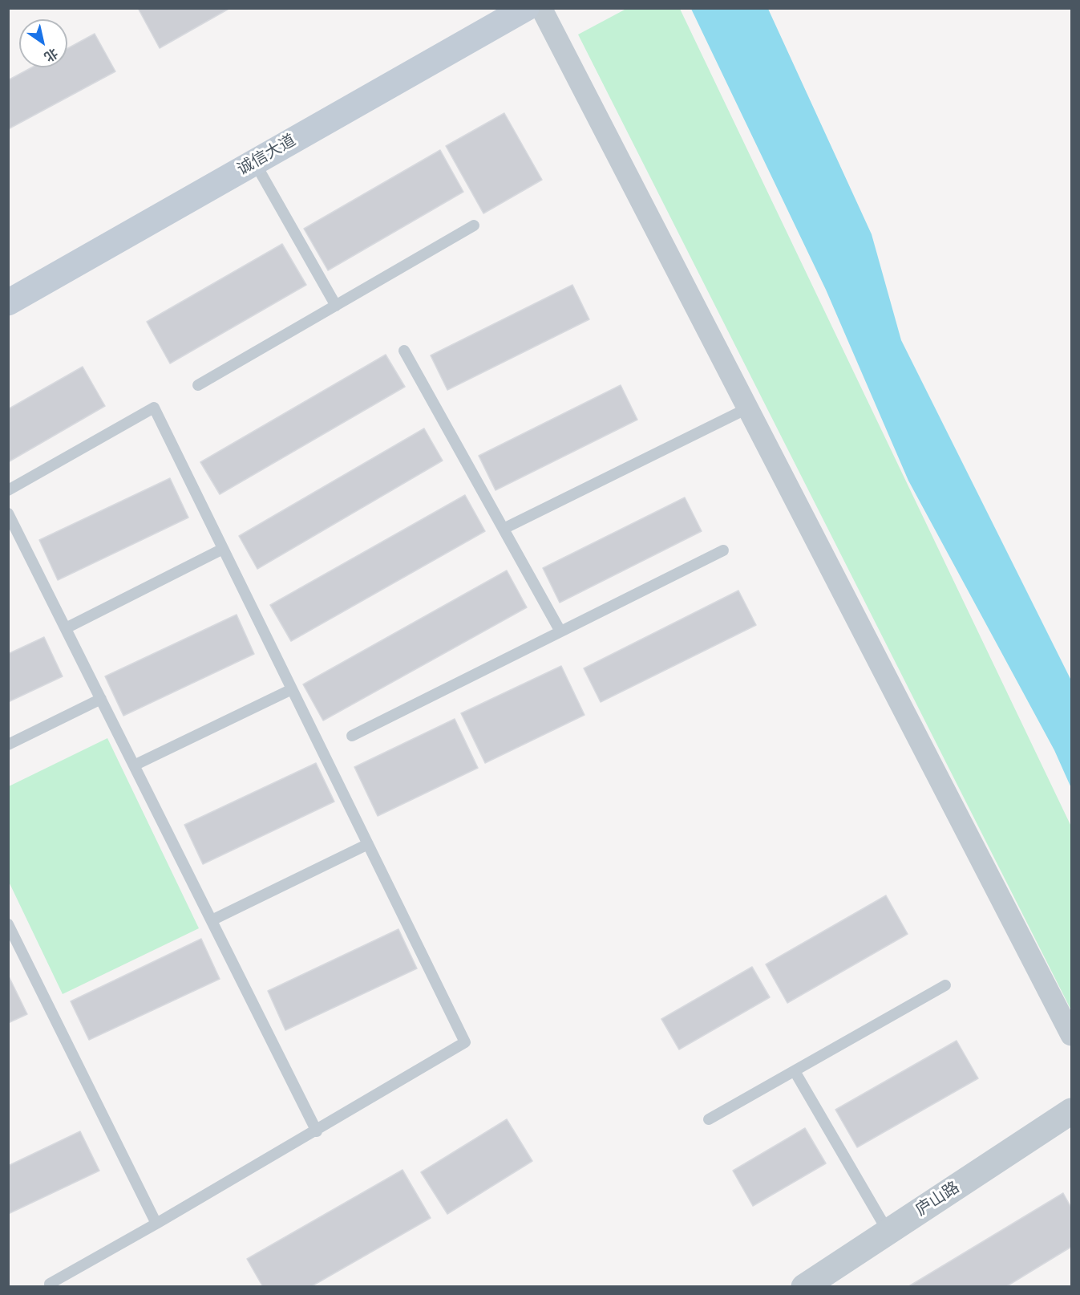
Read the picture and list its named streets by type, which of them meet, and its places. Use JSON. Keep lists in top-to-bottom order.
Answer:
{
  "streets": {
    "main road": ["诚信大道"],
    "street": ["庐山路"]
  },
  "north": "bottom right"
}
